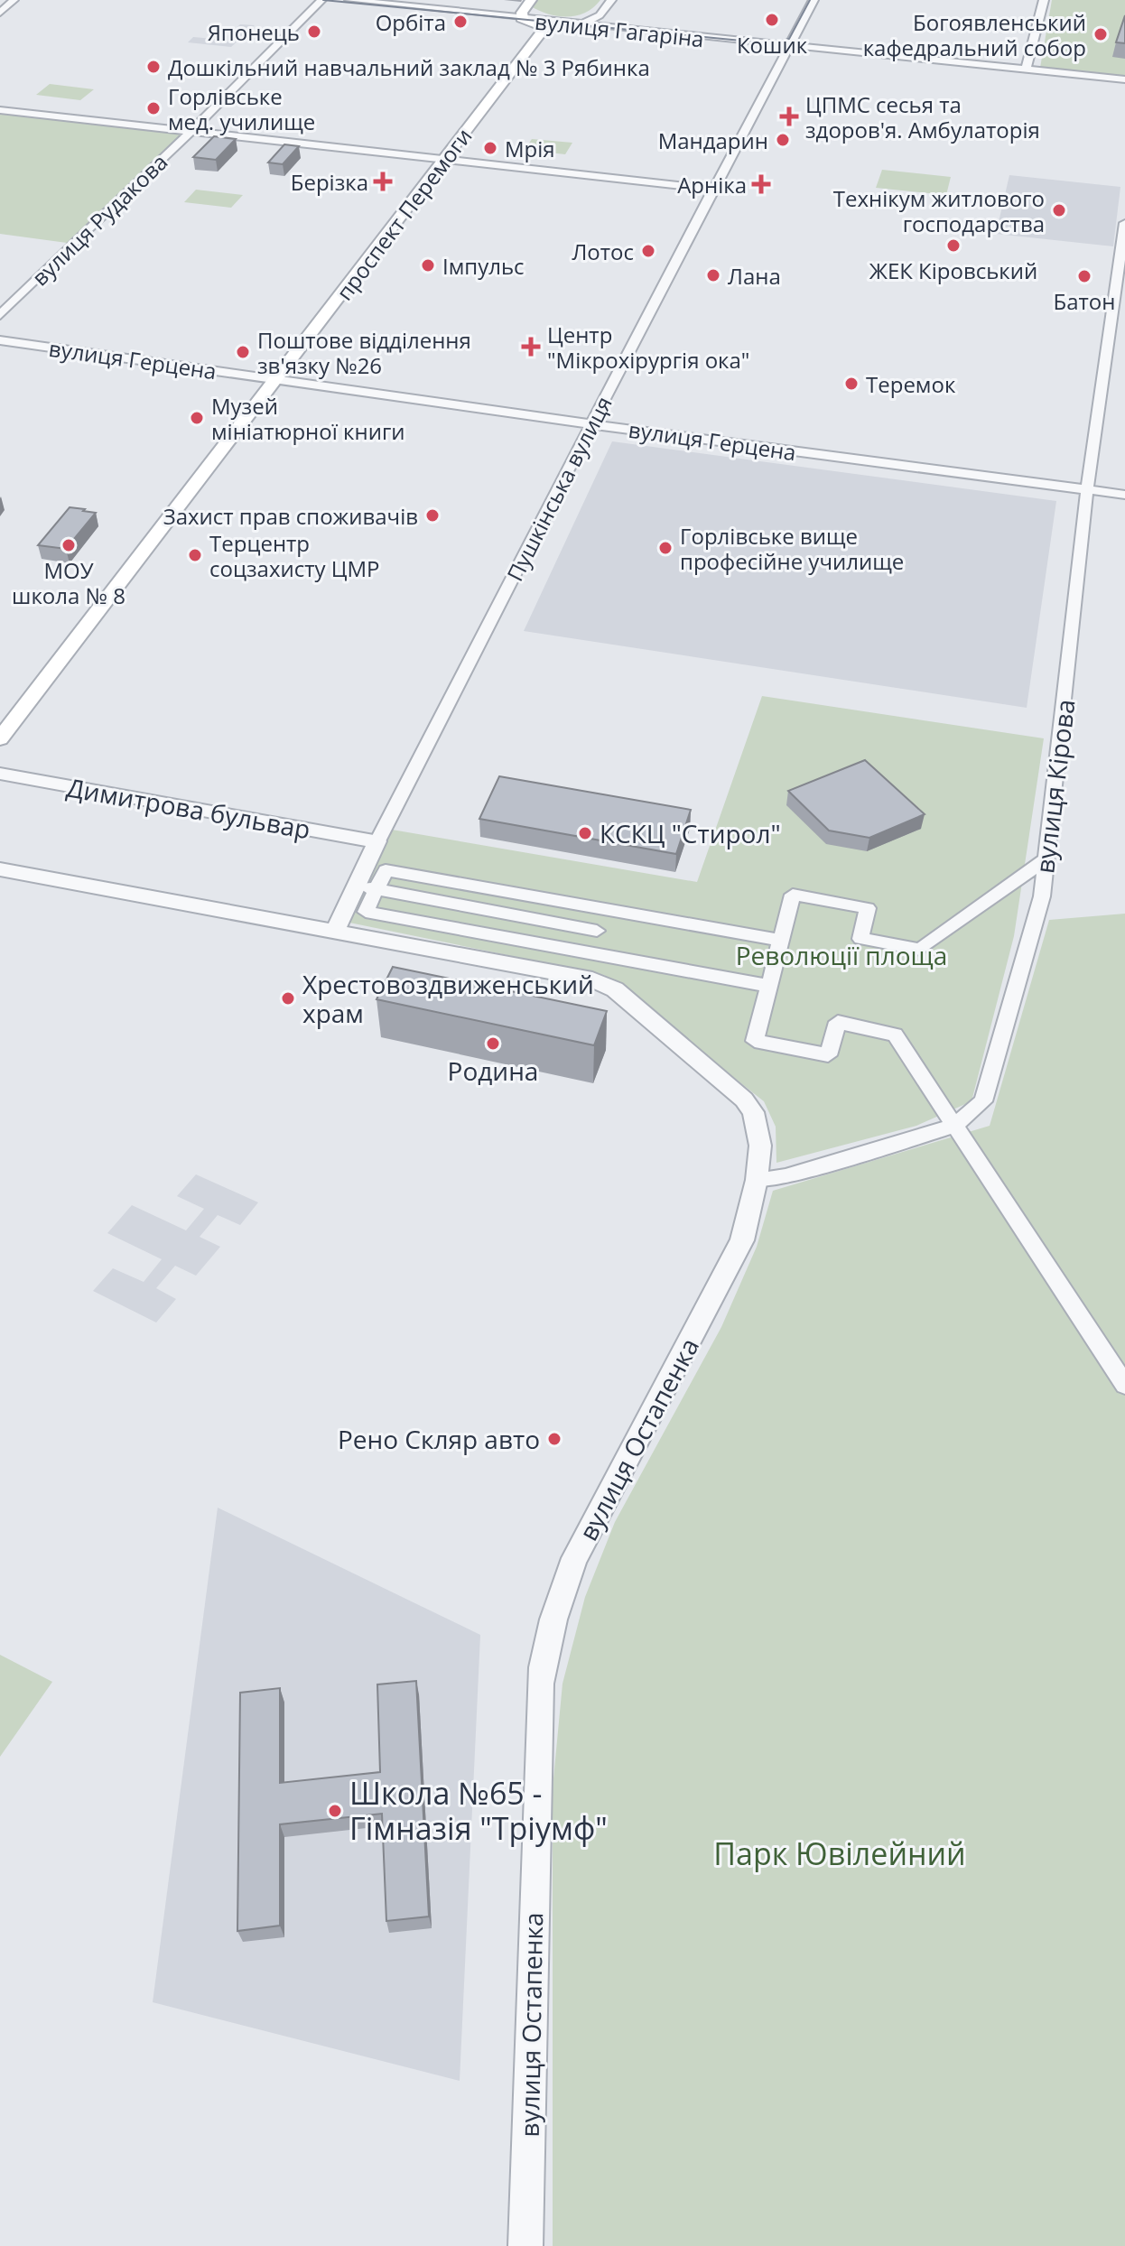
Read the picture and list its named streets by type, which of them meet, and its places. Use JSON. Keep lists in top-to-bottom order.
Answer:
{
  "streets": {
    "main road": ["вулиця Гагаріна", "проспект Перемоги"],
    "street": [
      "вулиця Рудакова",
      "вулиця Герцена",
      "Пушкінська вулиця",
      "вулиця Кірова",
      "Димитрова бульвар",
      "вулиця Остапенка"
    ]
  },
  "crossings": [
    ["вулиця Гагаріна", "проспект Перемоги"],
    ["вулиця Гагаріна", "вулиця Рудакова"],
    ["вулиця Гагаріна", "Пушкінська вулиця"],
    ["проспект Перемоги", "вулиця Герцена"],
    ["вулиця Герцена", "Пушкінська вулиця"],
    ["вулиця Герцена", "вулиця Кірова"],
    ["Пушкінська вулиця", "Димитрова бульвар"],
    ["Пушкінська вулиця", "вулиця Остапенка"],
    ["вулиця Кірова", "вулиця Остапенка"]
  ],
  "parks": ["Революції площа", "Парк Ювілейний"],
  "places": {
    "other": [
      "Кошик",
      "Орбіта",
      "Японець",
      "Богоявленський кафедральний собор",
      "Дошкільний навчальний заклад № 3 Рябинка",
      "Горлівське мед. училище",
      "Мандарин",
      "Мрія",
      "Технікум житлового господарства",
      "ЖЕК Кіровський",
      "Лотос",
      "Імпульс",
      "Лана",
      "Батон",
      "Поштове відділення зв'язку №26",
      "Теремок",
      "Музей мініатюрної книги",
      "Захист прав споживачів",
      "МОУ школа № 8",
      "Горлівське вище професійне училище",
      "Терцентр соцзахисту ЦМР",
      "КСКЦ \"Стирол\"",
      "Хрестовоздвиженський храм",
      "Родина",
      "Рено Скляр авто",
      "Школа №65 - Гімназія \"Тріумф\""
    ],
    "health": [
      "ЦПМС сесья та здоров'я. Амбулаторія",
      "Берізка",
      "Арніка",
      "Центр \"Мікрохірургія ока\""
    ]
  }
}
